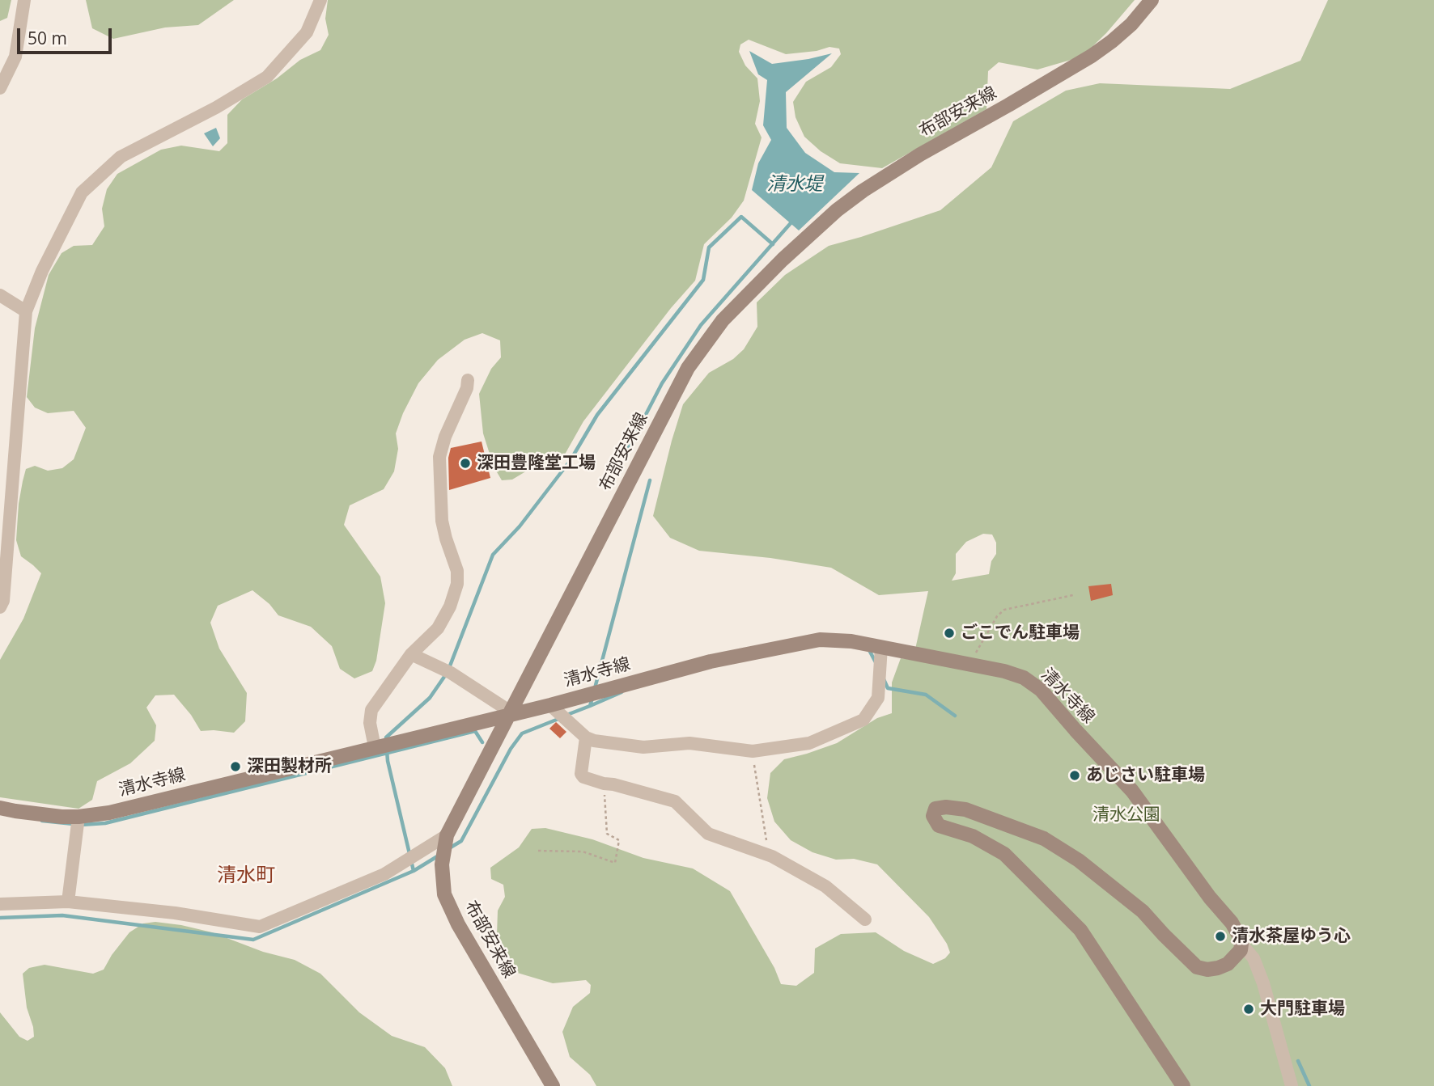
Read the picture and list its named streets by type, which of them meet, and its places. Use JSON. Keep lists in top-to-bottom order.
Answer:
{
  "streets": {
    "main road": ["布部安来線", "清水寺線"]
  },
  "crossings": [
    ["布部安来線", "清水寺線"]
  ],
  "districts": ["清水町"],
  "water": ["清水堤"],
  "parks": ["清水公園"],
  "places": [
    "深田豊隆堂工場",
    "ごこでん駐車場",
    "深田製材所",
    "あじさい駐車場",
    "清水茶屋ゆう心",
    "大門駐車場"
  ],
  "scale_bar": "50 m"
}
